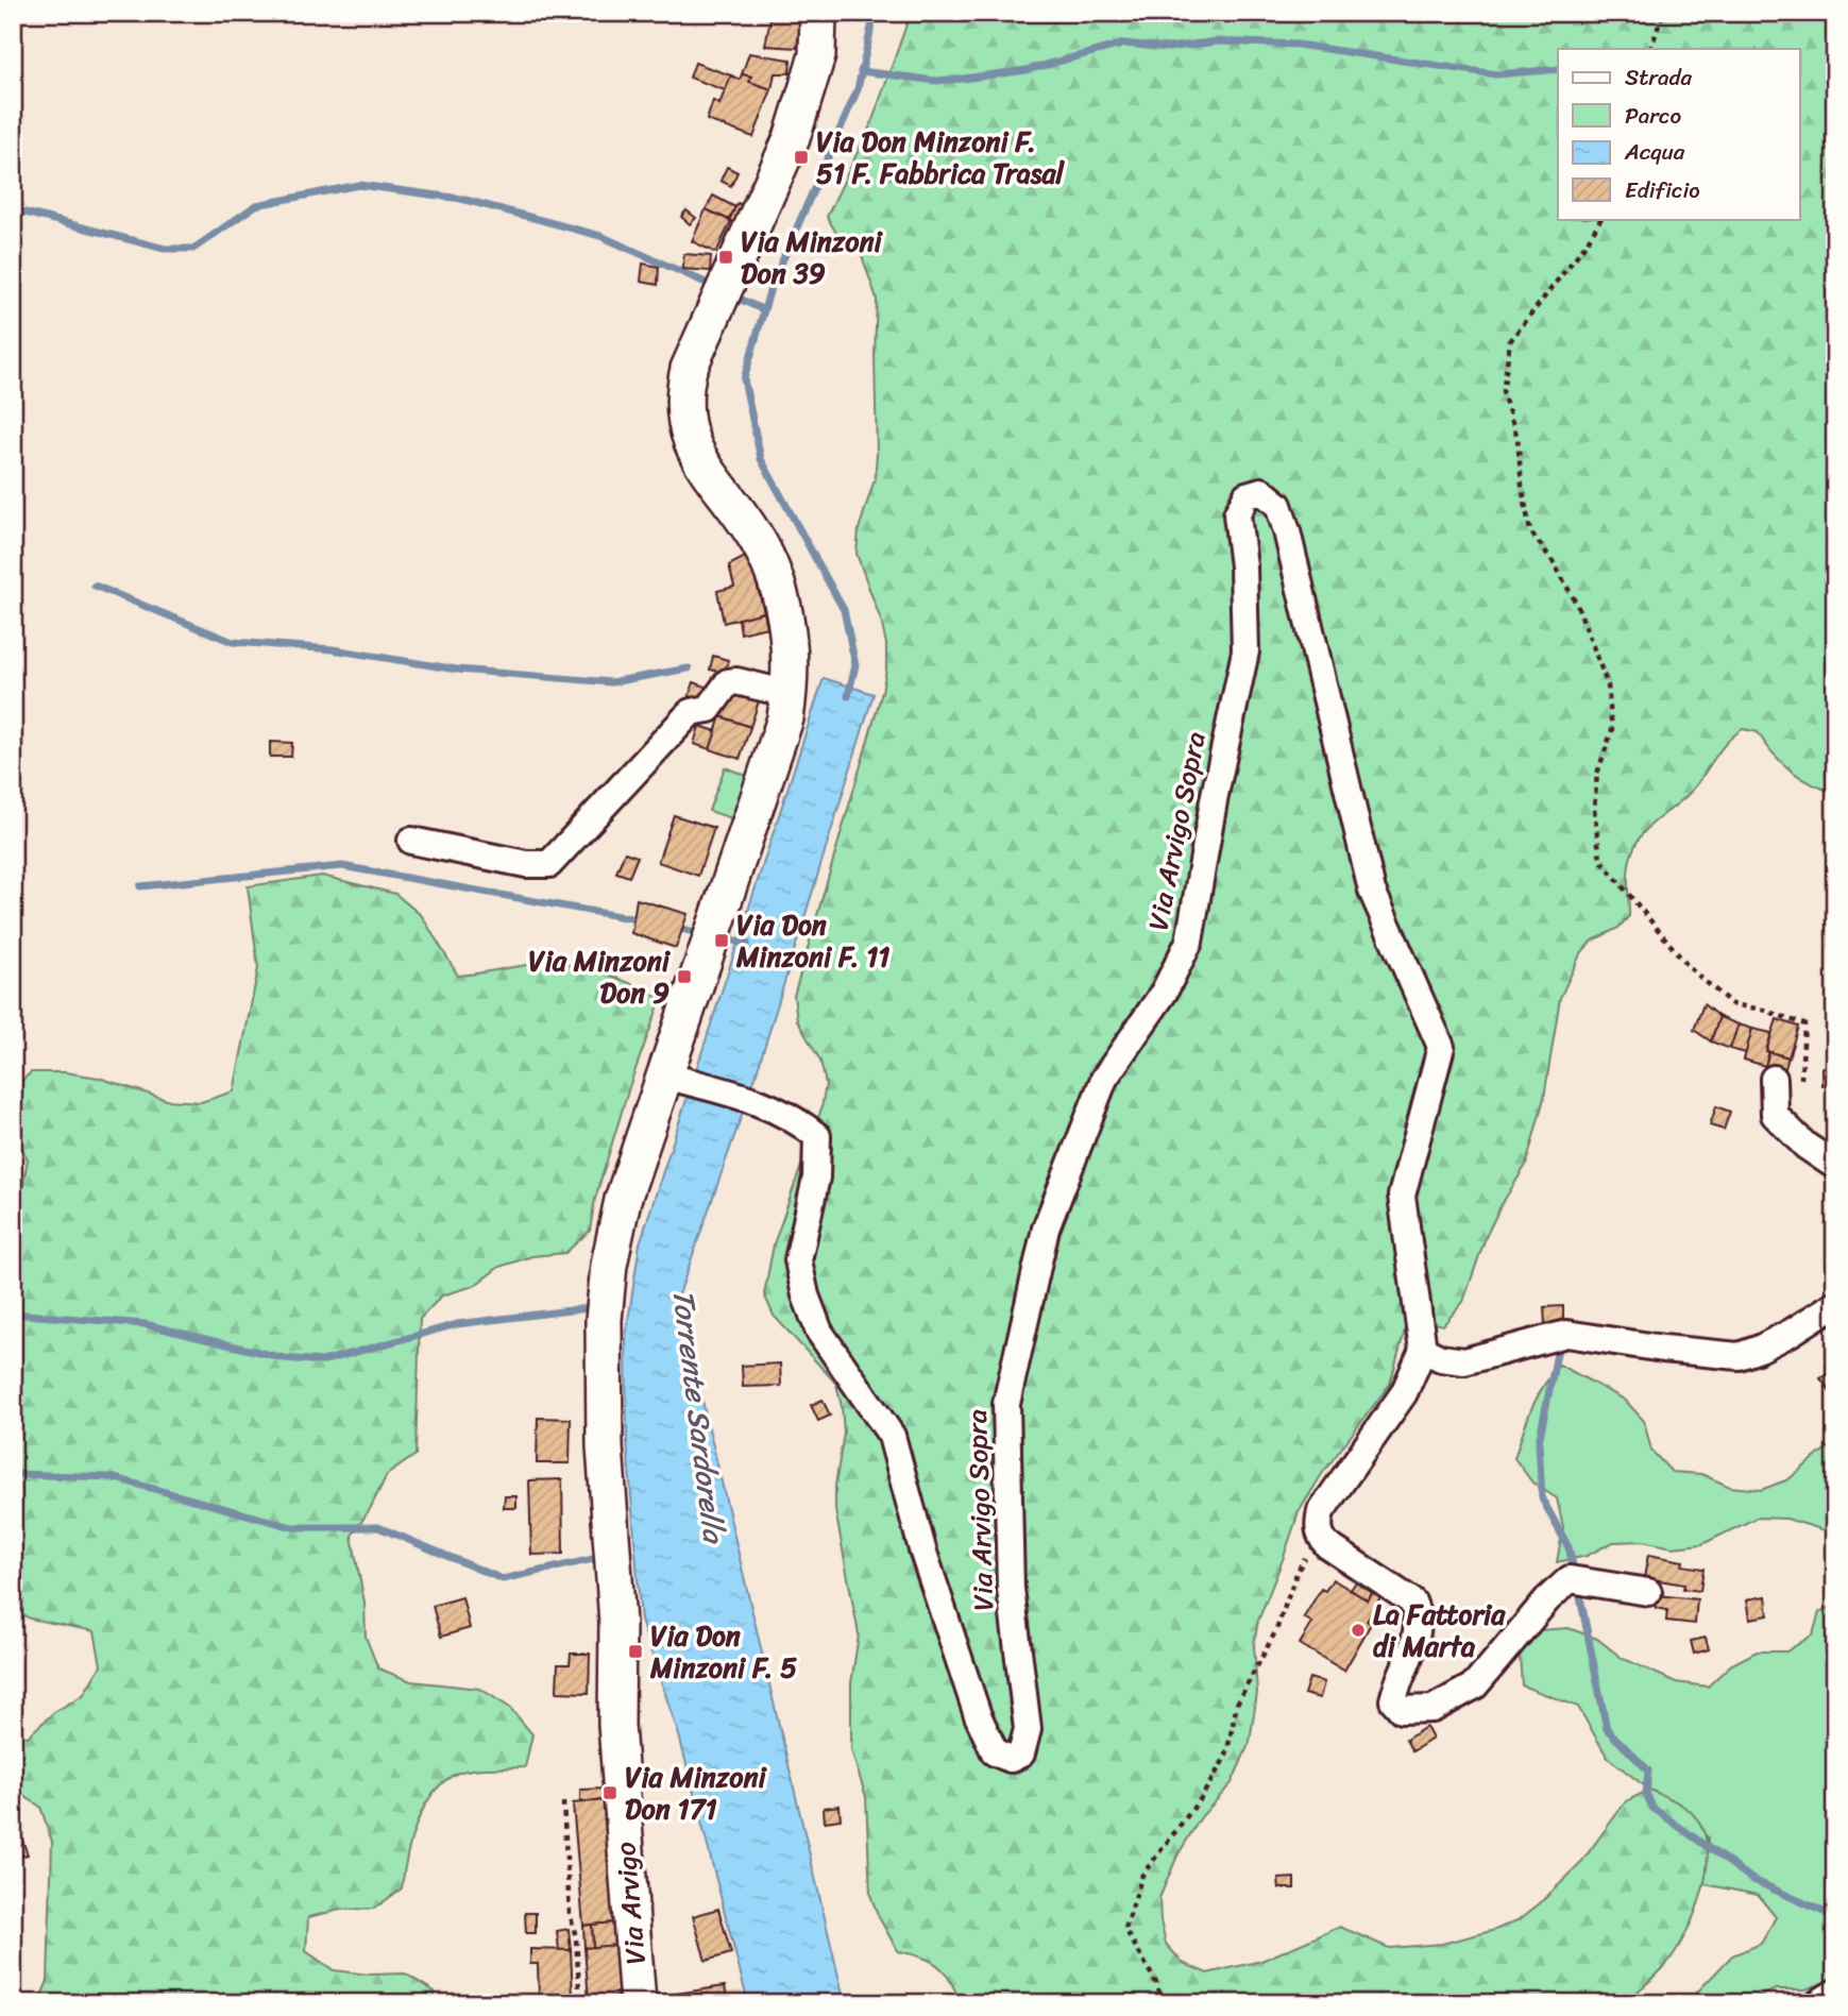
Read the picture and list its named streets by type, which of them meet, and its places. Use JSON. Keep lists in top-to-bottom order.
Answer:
{
  "streets": {
    "main road": ["Via Arvigo"],
    "street": ["Via Arvigo Sopra"]
  },
  "crossings": [
    ["Via Arvigo Sopra", "Via Arvigo"]
  ],
  "water": ["Torrente Sardorella"],
  "places": {
    "transit": [
      "Via Don Minzoni F. 51 F. Fabbrica Trasal",
      "Via Minzoni Don 39",
      "Via Don Minzoni F. 11",
      "Via Minzoni Don 9",
      "Via Don Minzoni F. 5",
      "Via Minzoni Don 171"
    ],
    "other": ["La Fattoria di Marta"]
  },
  "legend": [
    "Strada",
    "Parco",
    "Acqua",
    "Edificio"
  ]
}
